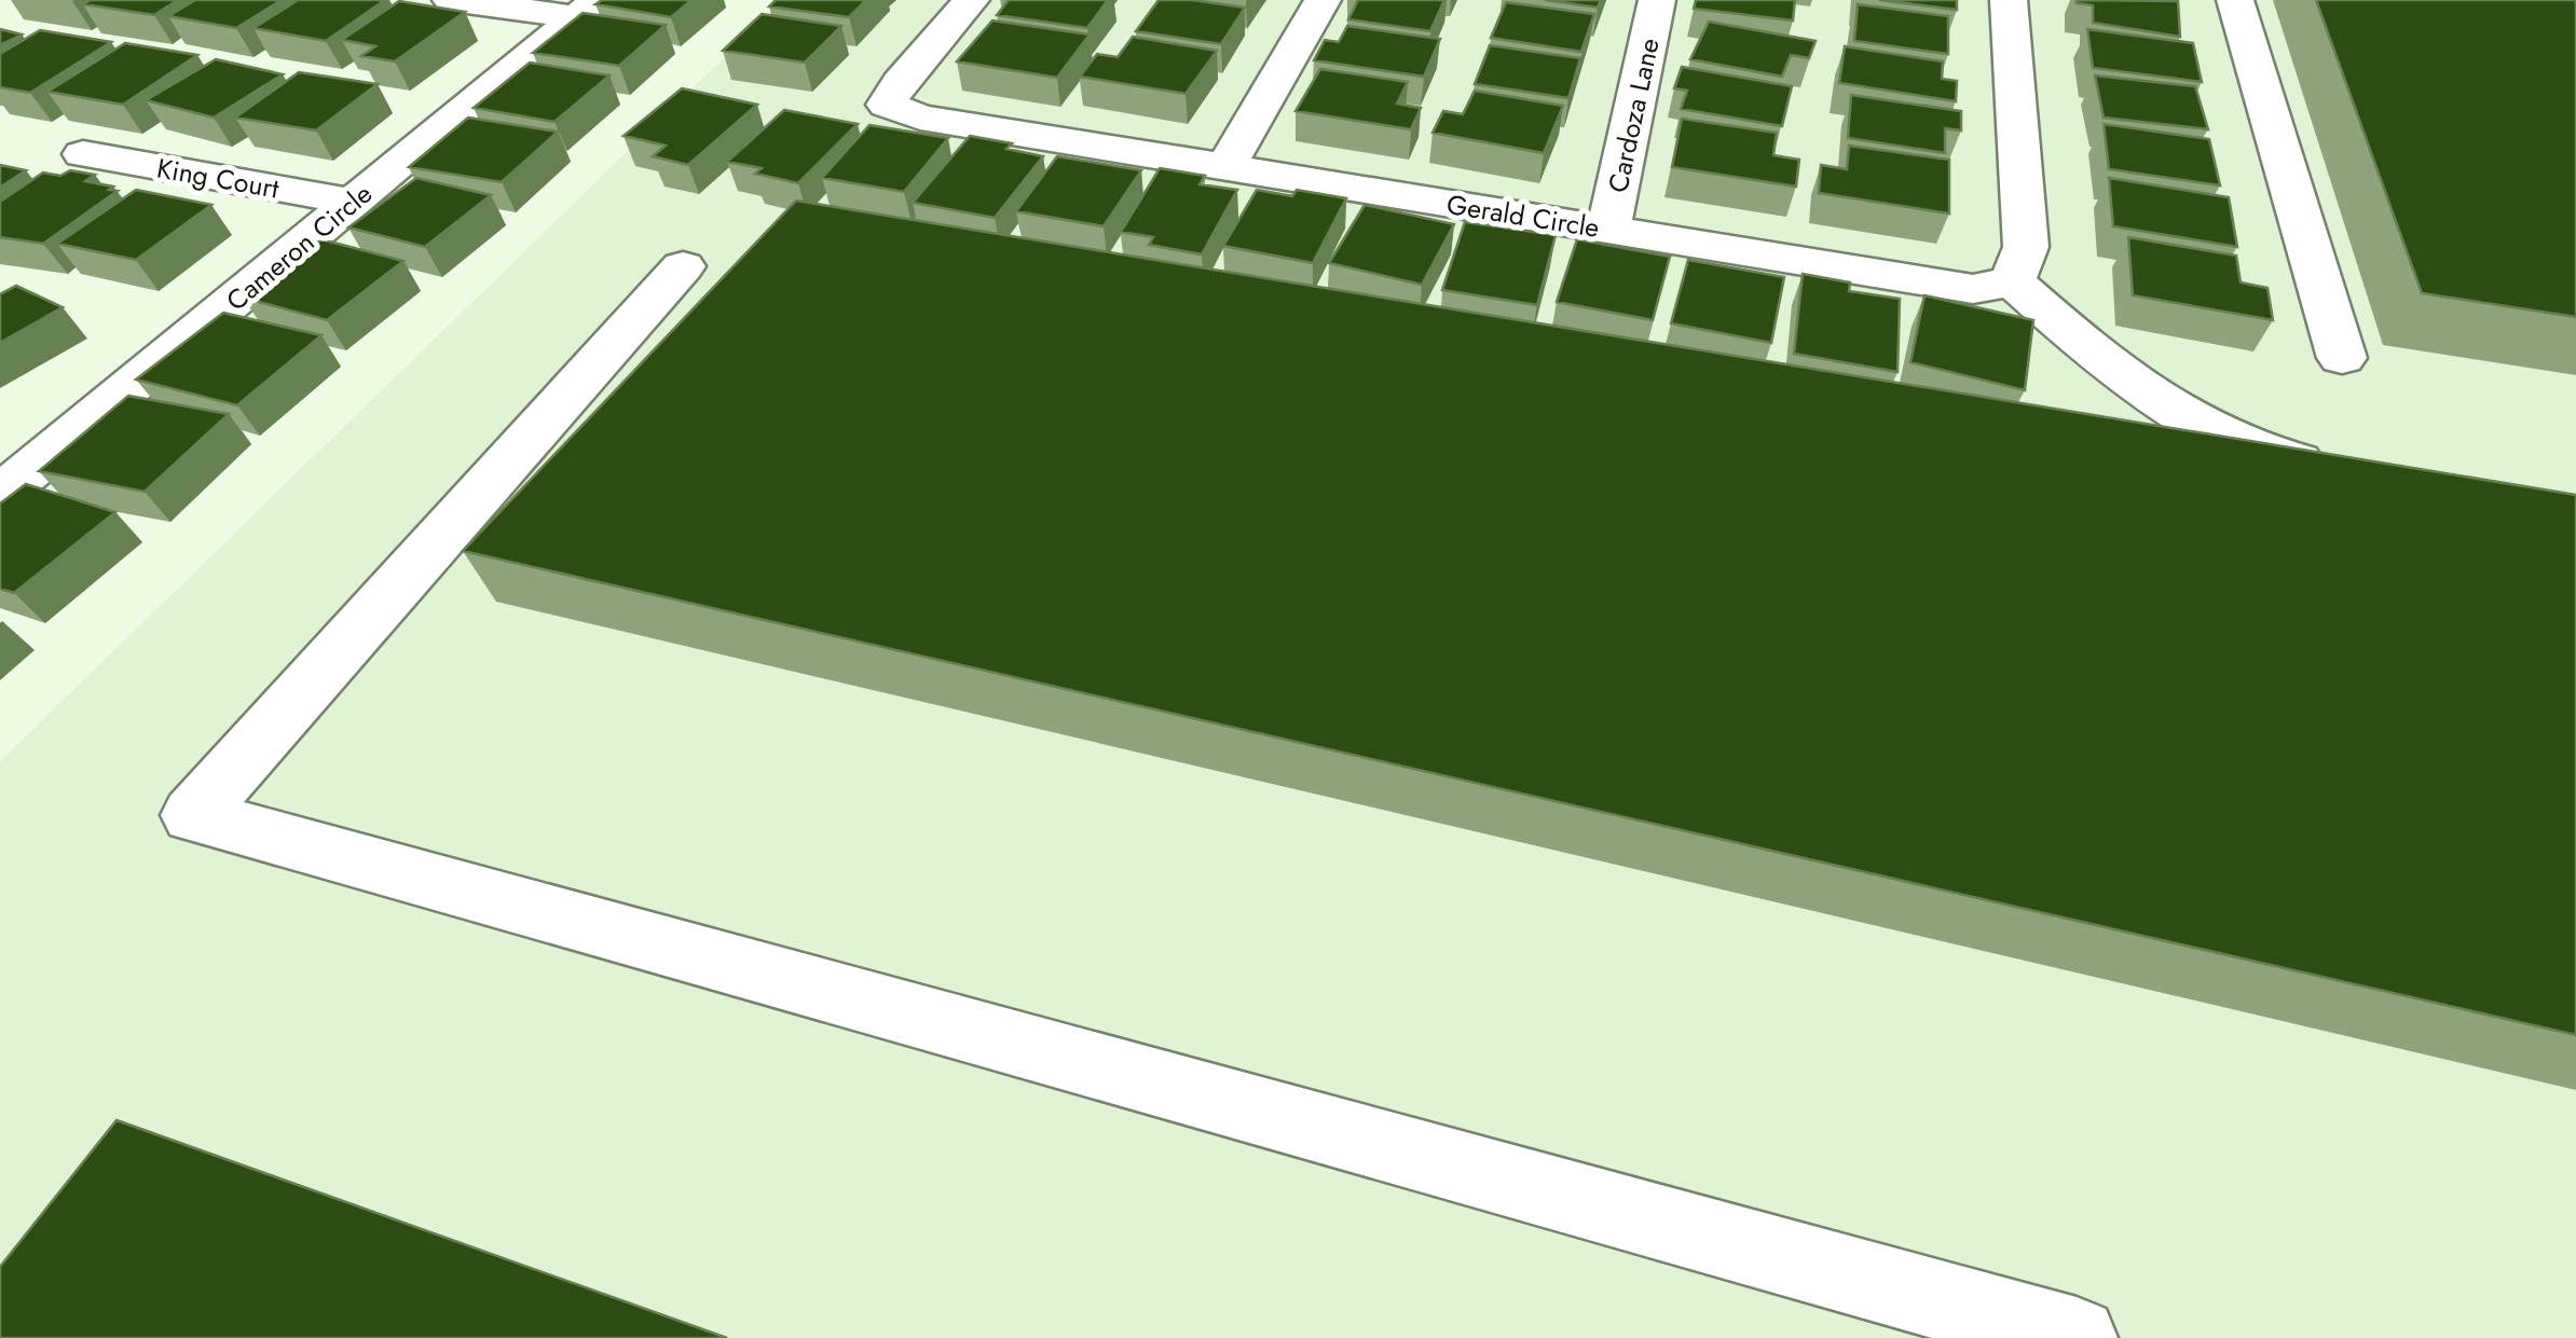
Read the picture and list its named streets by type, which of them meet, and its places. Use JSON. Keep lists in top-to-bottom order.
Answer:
{
  "streets": {
    "street": [
      "Cardoza Lane",
      "King Court",
      "Gerald Circle",
      "Cameron Circle"
    ]
  },
  "crossings": [
    ["Cardoza Lane", "Gerald Circle"],
    ["King Court", "Cameron Circle"]
  ]
}
